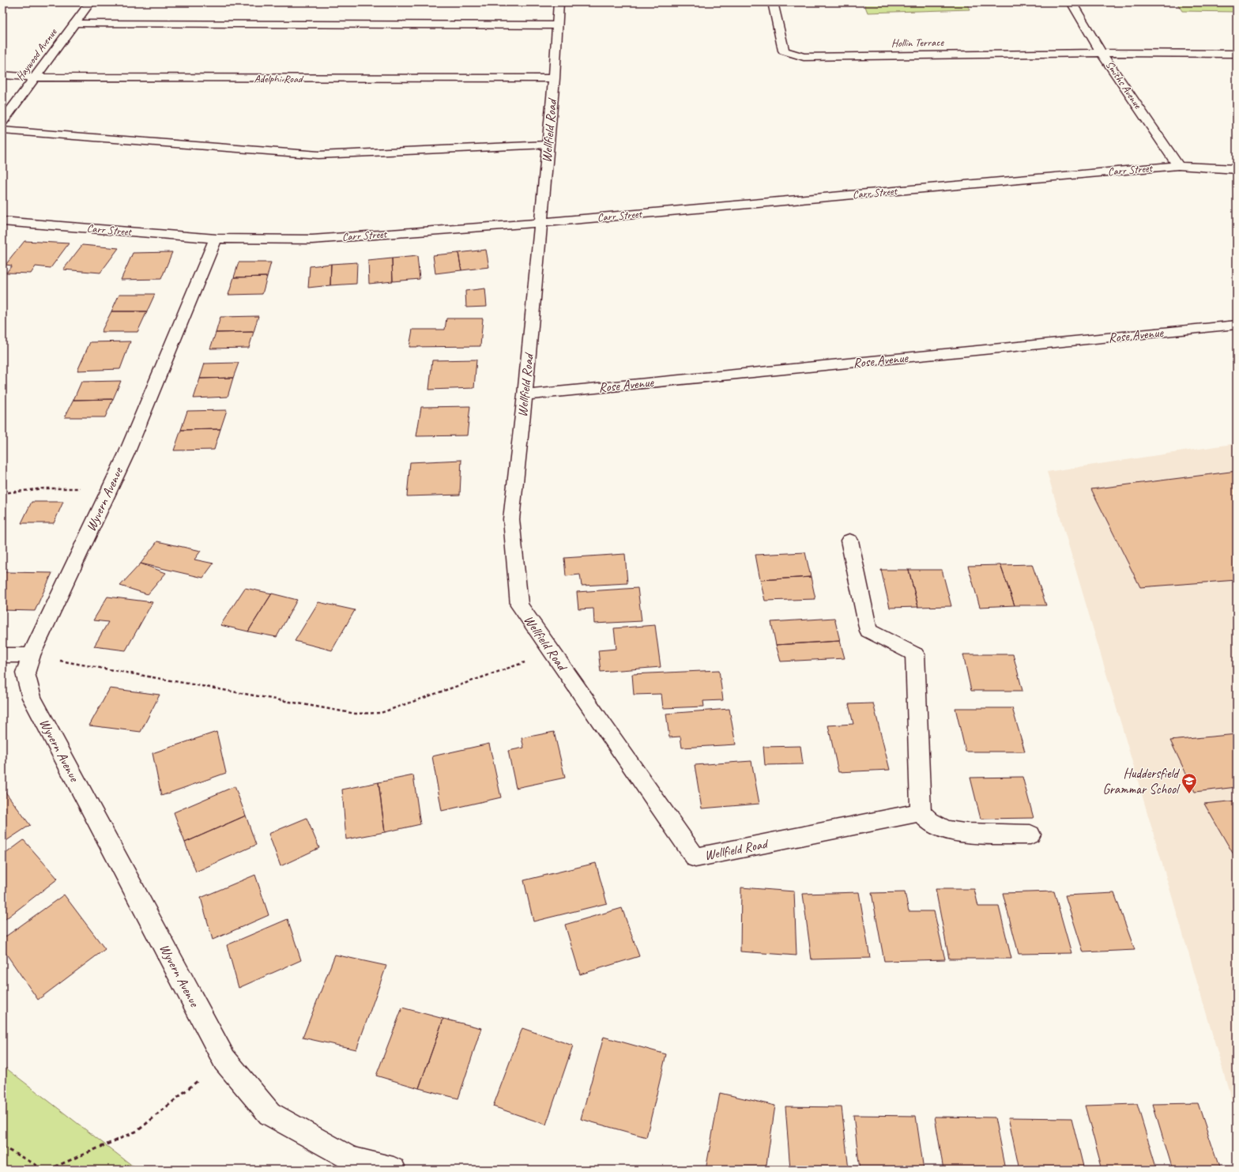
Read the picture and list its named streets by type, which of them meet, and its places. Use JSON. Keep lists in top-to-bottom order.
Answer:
{
  "streets": {
    "street": [
      "Hollin Terrace",
      "Haywood Avenue",
      "Adelphi Road",
      "Smiths Avenue",
      "Wellfield Road",
      "Carr Street",
      "Rose Avenue",
      "Wyvern Avenue"
    ]
  },
  "crossings": [
    ["Hollin Terrace", "Smiths Avenue"],
    ["Haywood Avenue", "Adelphi Road"],
    ["Adelphi Road", "Wellfield Road"],
    ["Smiths Avenue", "Carr Street"],
    ["Wellfield Road", "Carr Street"],
    ["Wellfield Road", "Rose Avenue"],
    ["Carr Street", "Wyvern Avenue"]
  ],
  "places": {
    "school or university": ["Huddersfield Grammar School"]
  }
}
